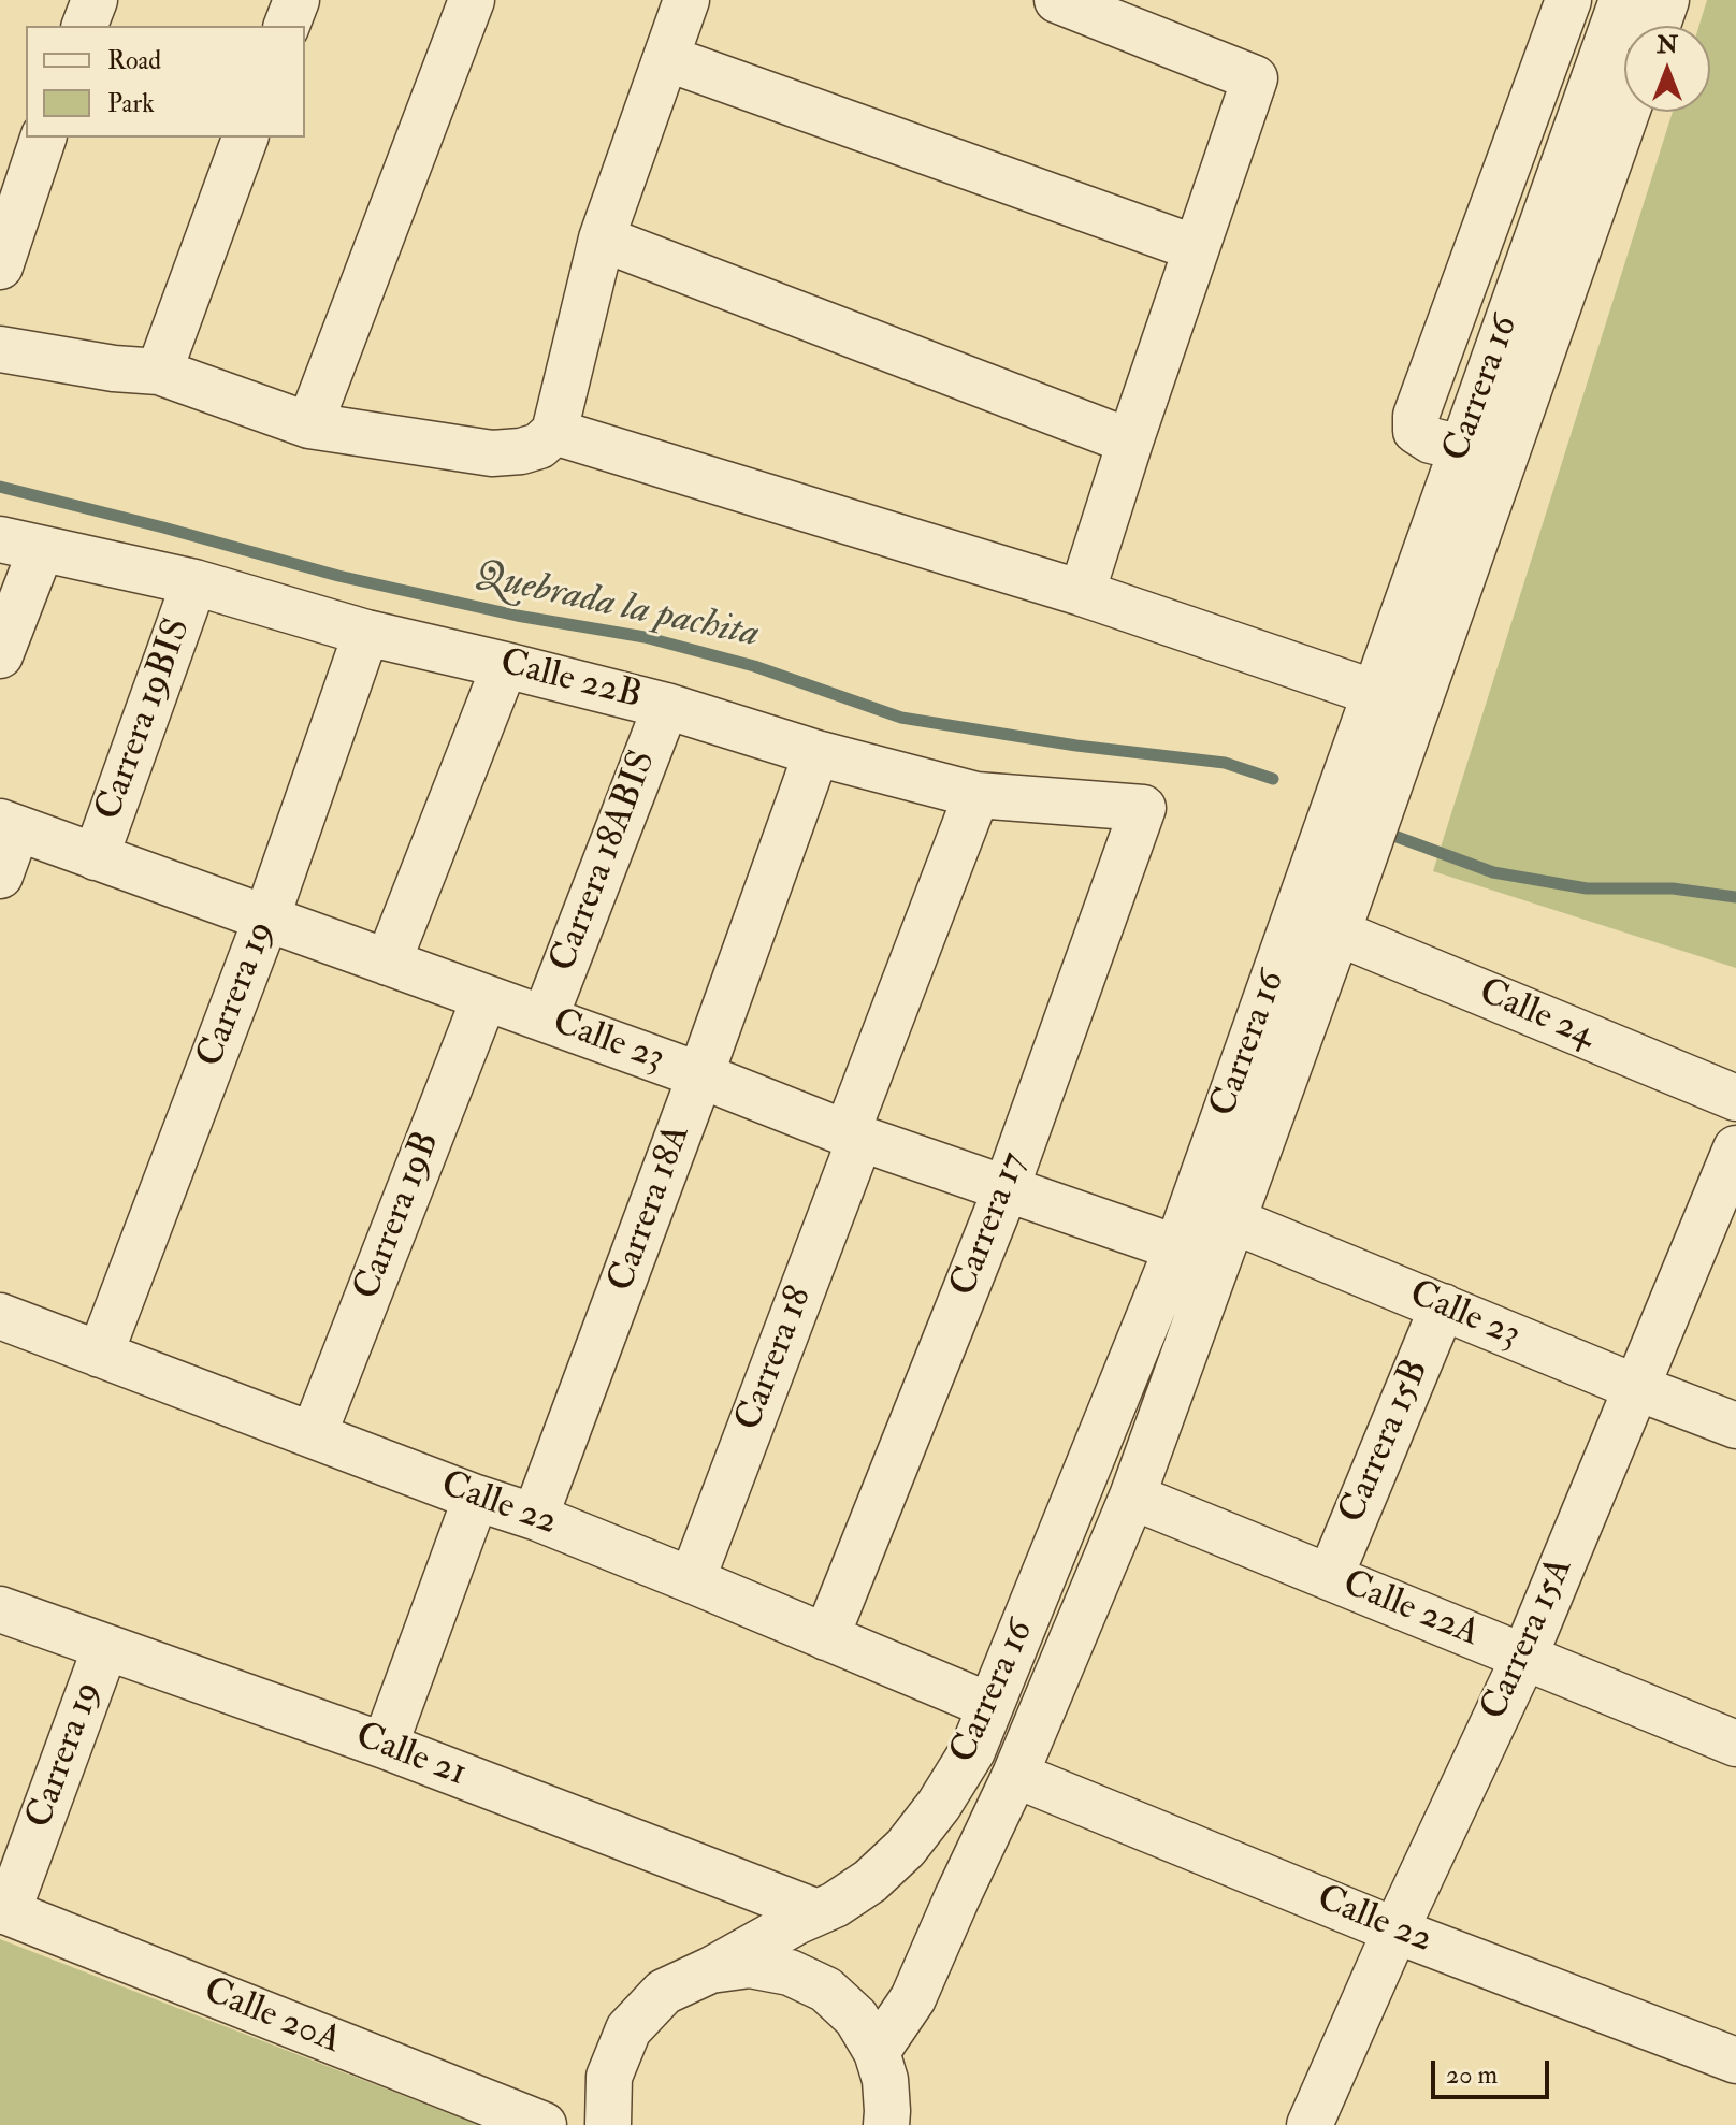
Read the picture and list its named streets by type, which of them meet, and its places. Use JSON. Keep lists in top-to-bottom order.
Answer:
{
  "streets": {
    "street": [
      "Carrera 16",
      "Calle 22B",
      "Carrera 19BIS",
      "Carrera 18ABIS",
      "Carrera 19",
      "Calle 24",
      "Calle 23",
      "Carrera 18A",
      "Carrera 19B",
      "Carrera 17",
      "Carrera 18",
      "Carrera 15B",
      "Calle 22",
      "Calle 22A",
      "Carrera 15A",
      "Calle 21",
      "Calle 20A"
    ]
  },
  "crossings": [
    ["Carrera 16", "Calle 24"],
    ["Carrera 16", "Calle 23"],
    ["Carrera 16", "Calle 22"],
    ["Carrera 16", "Calle 22A"],
    ["Carrera 16", "Calle 21"],
    ["Calle 22B", "Carrera 19BIS"],
    ["Calle 22B", "Carrera 18ABIS"],
    ["Calle 22B", "Carrera 19"],
    ["Calle 22B", "Carrera 18A"],
    ["Calle 22B", "Carrera 17"],
    ["Calle 22B", "Carrera 18"],
    ["Carrera 19BIS", "Calle 23"],
    ["Carrera 18ABIS", "Calle 23"],
    ["Carrera 19", "Calle 23"],
    ["Carrera 19", "Calle 22"],
    ["Carrera 19", "Calle 21"],
    ["Carrera 19", "Calle 20A"],
    ["Calle 23", "Carrera 18A"],
    ["Calle 23", "Carrera 19B"],
    ["Calle 23", "Carrera 17"],
    ["Calle 23", "Carrera 18"],
    ["Calle 23", "Carrera 15B"],
    ["Calle 23", "Carrera 15A"],
    ["Carrera 18A", "Calle 22"],
    ["Carrera 19B", "Calle 22"],
    ["Carrera 17", "Calle 22"],
    ["Carrera 18", "Calle 22"],
    ["Carrera 15B", "Calle 22A"],
    ["Calle 22", "Carrera 15A"],
    ["Calle 22A", "Carrera 15A"]
  ],
  "water": ["Quebrada la pachita"],
  "legend": ["Road", "Park"],
  "scale_bar": "20 m",
  "north": "top"
}
